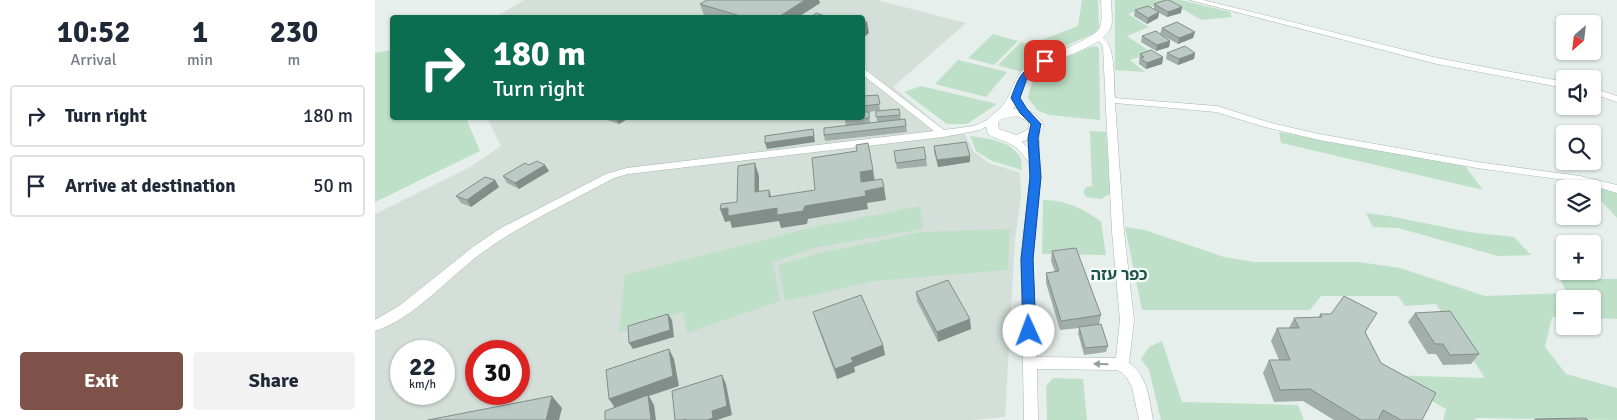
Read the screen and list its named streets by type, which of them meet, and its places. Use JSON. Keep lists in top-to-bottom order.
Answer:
{
  "districts": ["כפר עזה"],
  "north": "bottom left",
  "page": {
    "eta": [
      "10:52",
      "Arrival",
      "1",
      "min",
      "230",
      "m"
    ],
    "map_buttons": ["+", "−"],
    "turn": ["180 m", "Turn right"],
    "list": [
      {
        "name": "Turn right",
        "value": "180 m"
      },
      {
        "name": "Arrive at destination",
        "value": "50 m"
      }
    ],
    "speed": "22 km/h",
    "limit": "30",
    "buttons": ["Exit", "Share"]
  }
}
